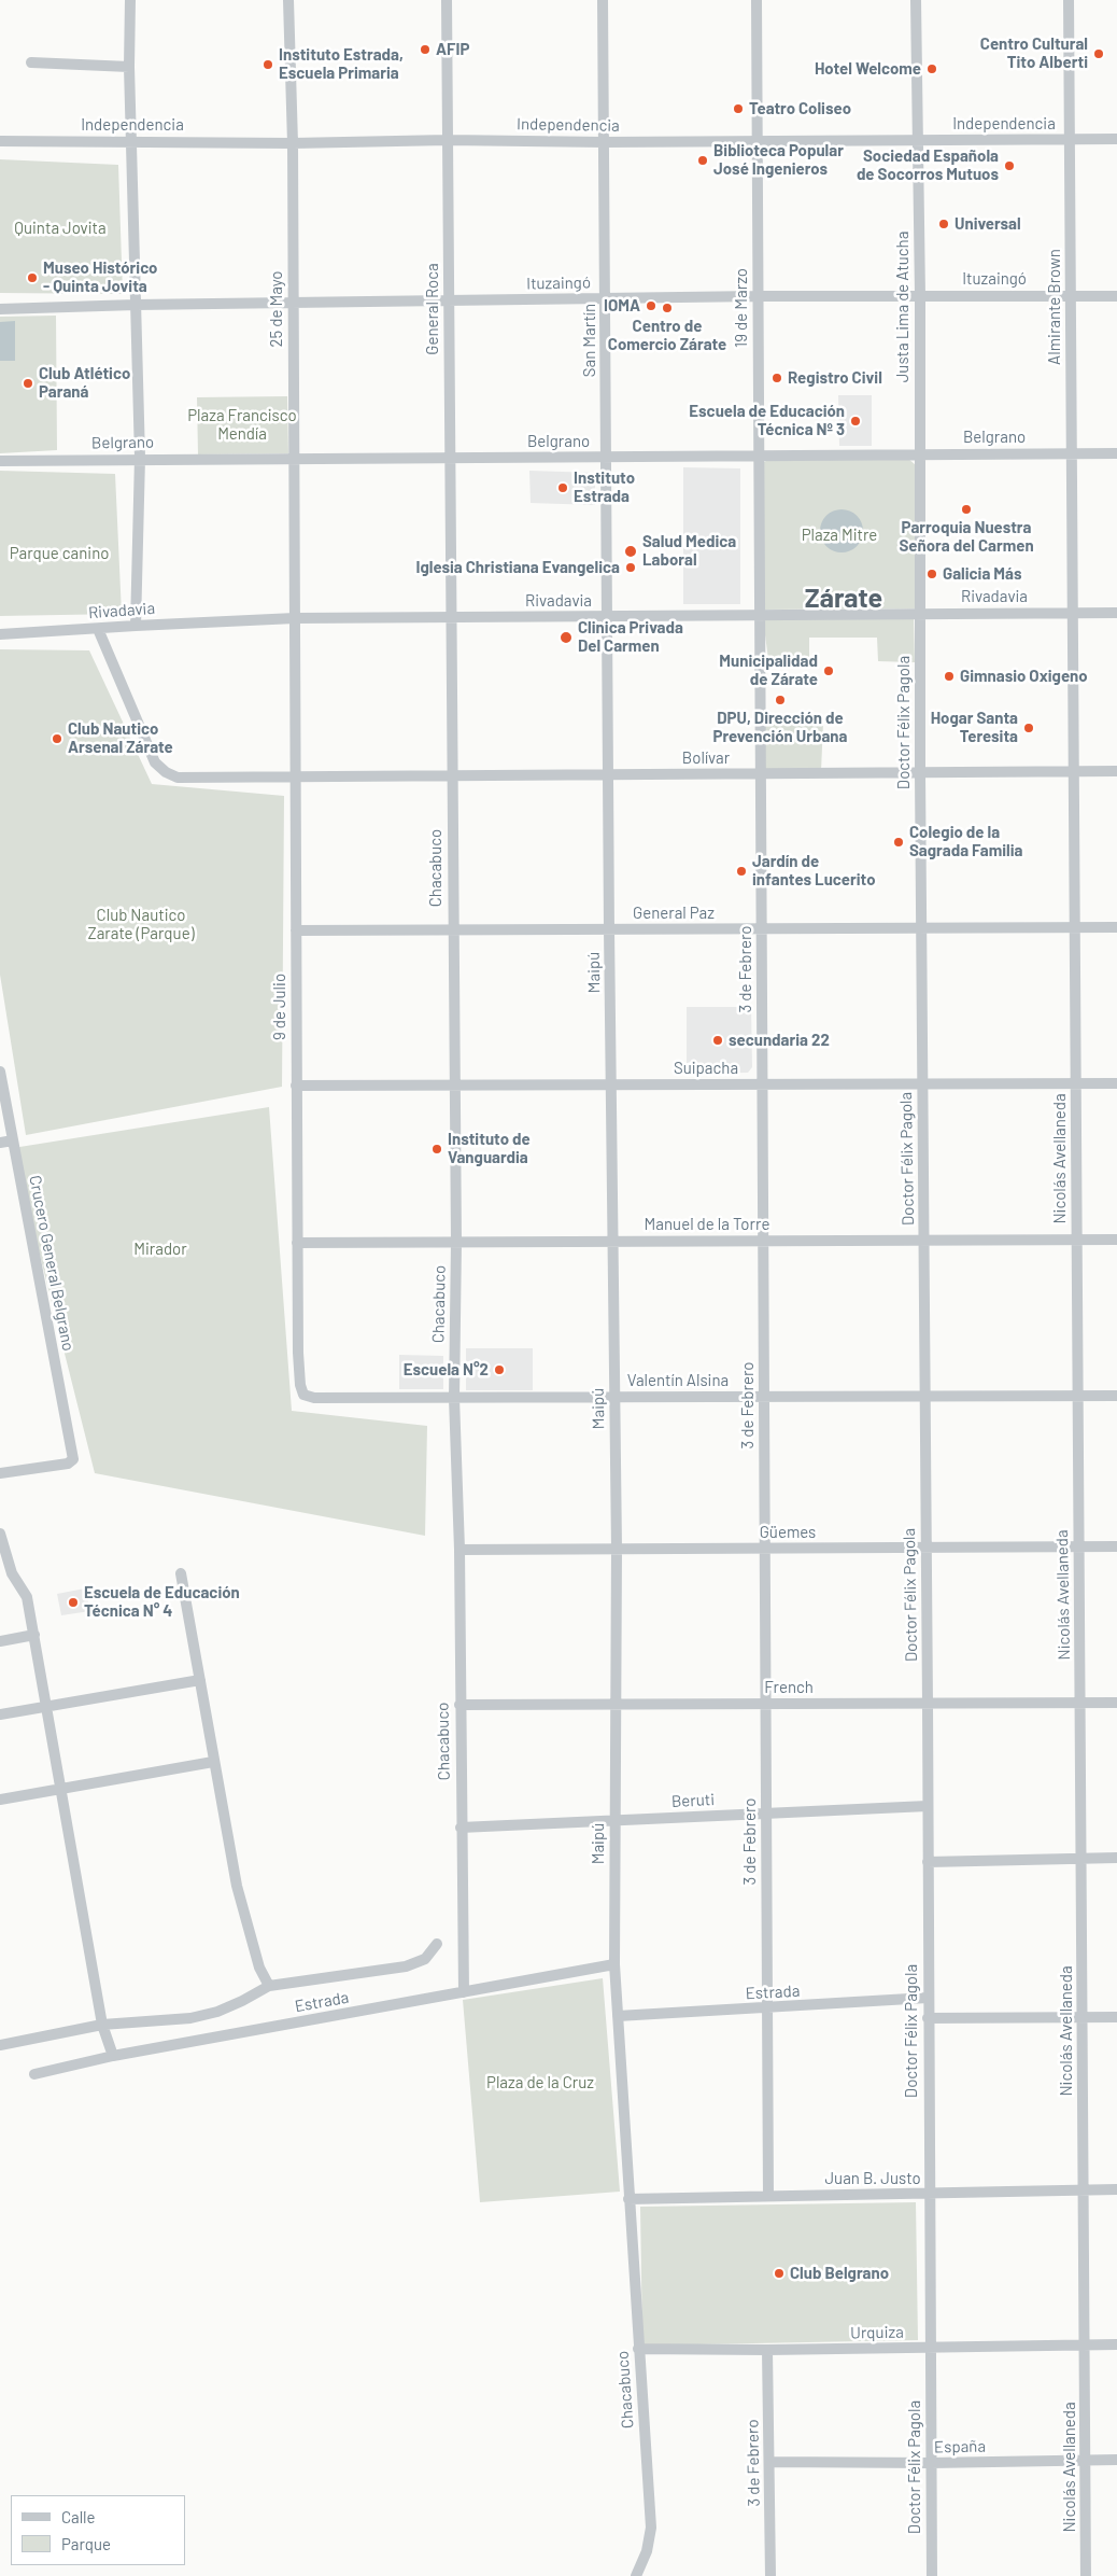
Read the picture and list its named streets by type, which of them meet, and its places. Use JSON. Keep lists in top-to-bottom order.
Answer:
{
  "streets": {
    "street": [
      "Independencia",
      "Ituzaingó",
      "Justa Lima de Atucha",
      "Almirante Brown",
      "19 de Marzo",
      "25 de Mayo",
      "General Roca",
      "San Martín",
      "Belgrano",
      "Rivadavia",
      "Doctor Félix Pagola",
      "Bolívar",
      "Chacabuco",
      "General Paz",
      "3 de Febrero",
      "Maipú",
      "9 de Julio",
      "Suipacha",
      "Nicolás Avellaneda",
      "Manuel de la Torre",
      "Crucero General Belgrano",
      "Valentín Alsina",
      "Güemes",
      "French",
      "Beruti",
      "Estrada",
      "Juan B. Justo",
      "Urquiza",
      "España"
    ]
  },
  "crossings": [
    ["Independencia", "Justa Lima de Atucha"],
    ["Independencia", "Almirante Brown"],
    ["Independencia", "19 de Marzo"],
    ["Independencia", "25 de Mayo"],
    ["Independencia", "General Roca"],
    ["Independencia", "San Martín"],
    ["Ituzaingó", "Justa Lima de Atucha"],
    ["Ituzaingó", "Almirante Brown"],
    ["Ituzaingó", "19 de Marzo"],
    ["Ituzaingó", "25 de Mayo"],
    ["Ituzaingó", "General Roca"],
    ["Ituzaingó", "San Martín"],
    ["Justa Lima de Atucha", "Belgrano"],
    ["Justa Lima de Atucha", "Rivadavia"],
    ["Justa Lima de Atucha", "Doctor Félix Pagola"],
    ["Almirante Brown", "Belgrano"],
    ["Almirante Brown", "Rivadavia"],
    ["Almirante Brown", "Nicolás Avellaneda"],
    ["19 de Marzo", "Belgrano"],
    ["19 de Marzo", "Rivadavia"],
    ["19 de Marzo", "3 de Febrero"],
    ["25 de Mayo", "Belgrano"],
    ["25 de Mayo", "Rivadavia"],
    ["25 de Mayo", "9 de Julio"],
    ["General Roca", "Belgrano"],
    ["General Roca", "Rivadavia"],
    ["General Roca", "Chacabuco"],
    ["San Martín", "Belgrano"],
    ["San Martín", "Rivadavia"],
    ["San Martín", "Maipú"],
    ["Rivadavia", "Doctor Félix Pagola"],
    ["Rivadavia", "Bolívar"],
    ["Rivadavia", "Chacabuco"],
    ["Rivadavia", "3 de Febrero"],
    ["Rivadavia", "Maipú"],
    ["Rivadavia", "9 de Julio"],
    ["Rivadavia", "Nicolás Avellaneda"],
    ["Doctor Félix Pagola", "Bolívar"],
    ["Doctor Félix Pagola", "General Paz"],
    ["Doctor Félix Pagola", "Suipacha"],
    ["Doctor Félix Pagola", "Manuel de la Torre"],
    ["Doctor Félix Pagola", "Valentín Alsina"],
    ["Doctor Félix Pagola", "Güemes"],
    ["Doctor Félix Pagola", "French"],
    ["Doctor Félix Pagola", "Beruti"],
    ["Doctor Félix Pagola", "Estrada"],
    ["Doctor Félix Pagola", "Juan B. Justo"],
    ["Doctor Félix Pagola", "Urquiza"],
    ["Doctor Félix Pagola", "España"],
    ["Bolívar", "Chacabuco"],
    ["Bolívar", "3 de Febrero"],
    ["Bolívar", "Maipú"],
    ["Bolívar", "9 de Julio"],
    ["Bolívar", "Nicolás Avellaneda"],
    ["Chacabuco", "General Paz"],
    ["Chacabuco", "Maipú"],
    ["Chacabuco", "Suipacha"],
    ["Chacabuco", "Manuel de la Torre"],
    ["Chacabuco", "Valentín Alsina"],
    ["Chacabuco", "Güemes"],
    ["Chacabuco", "French"],
    ["Chacabuco", "Beruti"],
    ["Chacabuco", "Estrada"],
    ["Chacabuco", "Juan B. Justo"],
    ["Chacabuco", "Urquiza"],
    ["General Paz", "3 de Febrero"],
    ["General Paz", "Maipú"],
    ["General Paz", "9 de Julio"],
    ["General Paz", "Nicolás Avellaneda"],
    ["3 de Febrero", "Suipacha"],
    ["3 de Febrero", "Manuel de la Torre"],
    ["3 de Febrero", "Valentín Alsina"],
    ["3 de Febrero", "Güemes"],
    ["3 de Febrero", "French"],
    ["3 de Febrero", "Beruti"],
    ["3 de Febrero", "Estrada"],
    ["3 de Febrero", "Juan B. Justo"],
    ["3 de Febrero", "Urquiza"],
    ["3 de Febrero", "España"],
    ["Maipú", "Suipacha"],
    ["Maipú", "Manuel de la Torre"],
    ["Maipú", "Valentín Alsina"],
    ["Maipú", "Güemes"],
    ["Maipú", "French"],
    ["Maipú", "Beruti"],
    ["Maipú", "Estrada"],
    ["Maipú", "Juan B. Justo"],
    ["9 de Julio", "Suipacha"],
    ["9 de Julio", "Manuel de la Torre"],
    ["9 de Julio", "Valentín Alsina"],
    ["Suipacha", "Nicolás Avellaneda"],
    ["Nicolás Avellaneda", "Manuel de la Torre"],
    ["Nicolás Avellaneda", "Valentín Alsina"],
    ["Nicolás Avellaneda", "Güemes"],
    ["Nicolás Avellaneda", "French"],
    ["Nicolás Avellaneda", "Juan B. Justo"],
    ["Nicolás Avellaneda", "Urquiza"],
    ["Nicolás Avellaneda", "España"]
  ],
  "districts": ["Zárate"],
  "parks": [
    "Quinta Jovita",
    "Plaza Francisco Mendía",
    "Plaza Mitre",
    "Parque canino",
    "Club Nautico Zarate (Parque)",
    "Mirador",
    "Plaza de la Cruz"
  ],
  "places": [
    "AFIP",
    "Centro Cultural Tito Alberti",
    "Instituto Estrada, Escuela Primaria",
    "Hotel Welcome",
    "Teatro Coliseo",
    "Biblioteca Popular José Ingenieros",
    "Sociedad Española de Socorros Mutuos",
    "Universal",
    "Museo Histórico - Quinta Jovita",
    "IOMA",
    "Centro de Comercio Zárate",
    "Registro Civil",
    "Club Atlético Paraná",
    "Escuela de Educación Técnica Nº 3",
    "Instituto Estrada",
    "Parroquia Nuestra Señora del Carmen",
    "Salud Medica Laboral",
    "Iglesia Christiana Evangelica",
    "Galicia Más",
    "Clinica Privada Del Carmen",
    "Municipalidad de Zárate",
    "Gimnasio Oxigeno",
    "DPU, Dirección de Prevención Urbana",
    "Hogar Santa Teresita",
    "Club Nautico Arsenal Zárate",
    "Colegio de la Sagrada Familia",
    "Jardín de infantes Lucerito",
    "secundaria 22",
    "Instituto de Vanguardia",
    "Escuela N°2",
    "Escuela de Educación Técnica N° 4",
    "Club Belgrano"
  ],
  "legend": ["Calle", "Parque"]
}
